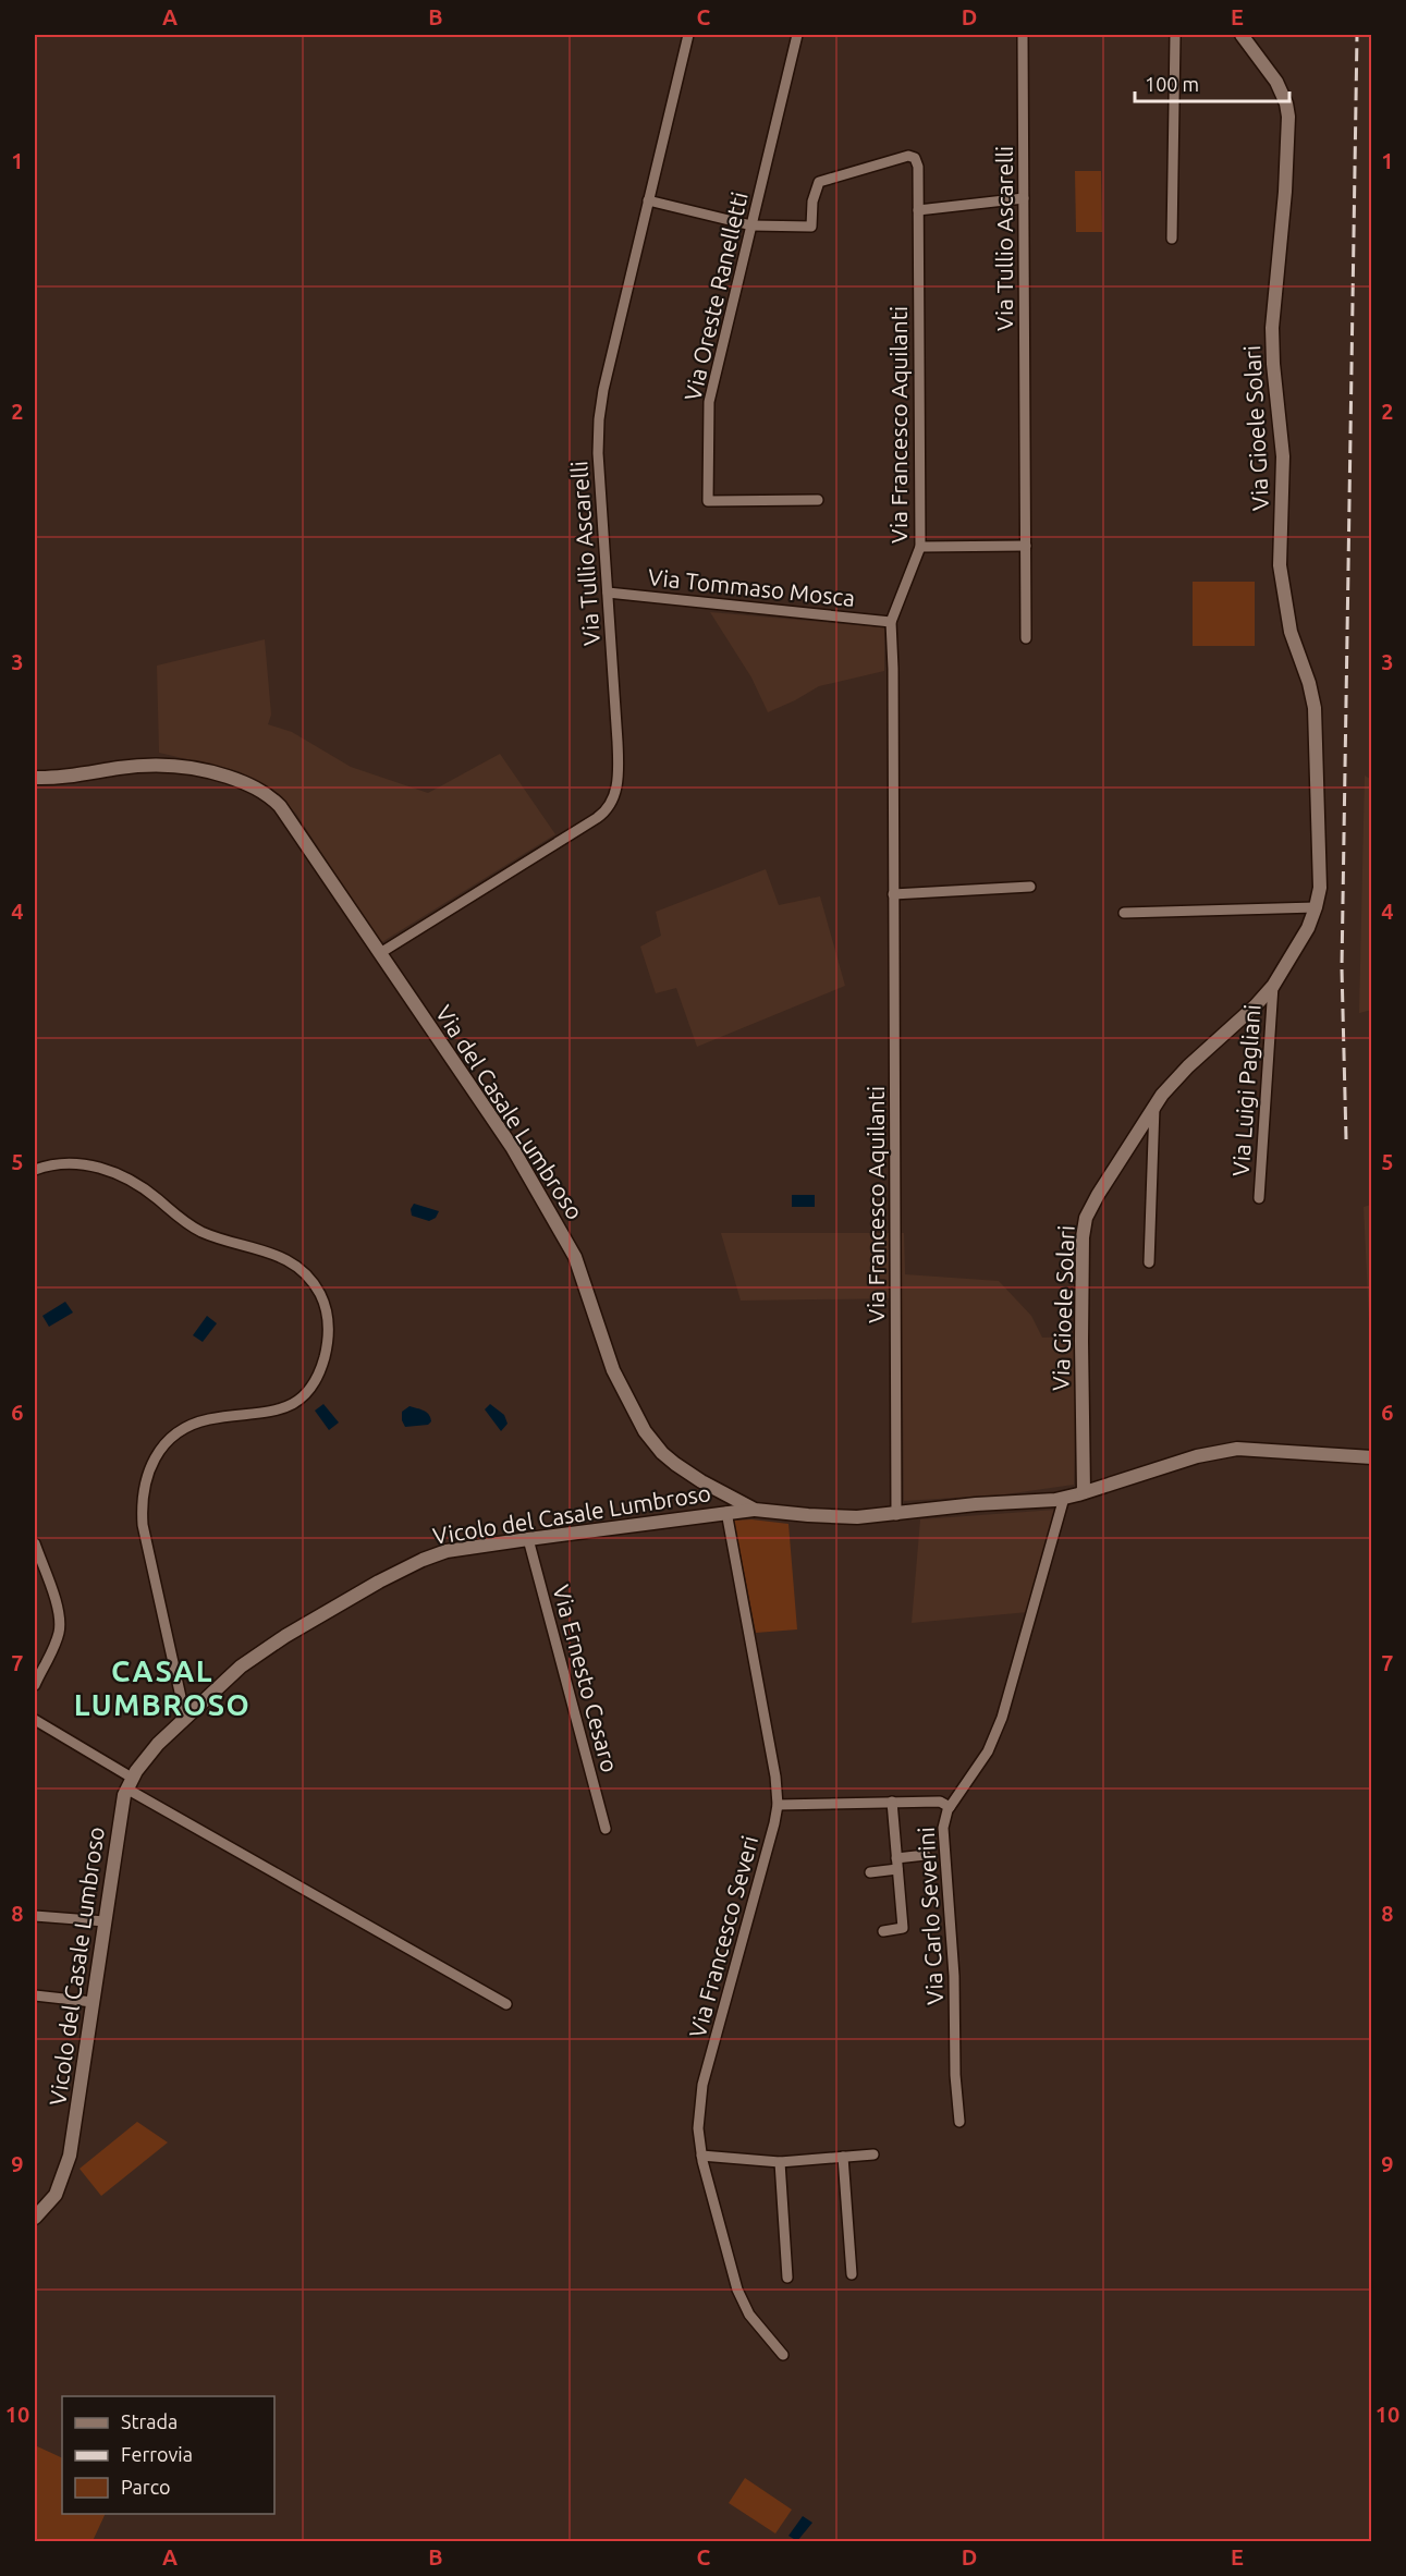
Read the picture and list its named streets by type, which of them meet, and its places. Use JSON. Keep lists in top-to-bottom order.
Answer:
{
  "streets": {
    "street": [
      "Via Tullio Ascarelli",
      "Via Oreste Ranelletti",
      "Via Francesco Aquilanti",
      "Via Gioele Solari",
      "Via Tommaso Mosca",
      "Via Luigi Pagliani",
      "Via del Casale Lumbroso",
      "Vicolo del Casale Lumbroso",
      "Via Ernesto Cesaro",
      "Via Carlo Severini",
      "Via Francesco Severi"
    ]
  },
  "crossings": [
    ["Via Tullio Ascarelli", "Via Tommaso Mosca"],
    ["Via Tullio Ascarelli", "Via del Casale Lumbroso"],
    ["Via Oreste Ranelletti", "Via Francesco Aquilanti"],
    ["Via Francesco Aquilanti", "Via Tommaso Mosca"],
    ["Via Francesco Aquilanti", "Via del Casale Lumbroso"],
    ["Via Gioele Solari", "Via Luigi Pagliani"],
    ["Via Gioele Solari", "Via del Casale Lumbroso"],
    ["Via del Casale Lumbroso", "Vicolo del Casale Lumbroso"],
    ["Via del Casale Lumbroso", "Via Carlo Severini"],
    ["Vicolo del Casale Lumbroso", "Via Ernesto Cesaro"],
    ["Vicolo del Casale Lumbroso", "Via Francesco Severi"]
  ],
  "districts": ["CASAL LUMBROSO"],
  "legend": ["Strada", "Ferrovia", "Parco"],
  "scale_bar": "100 m",
  "grid": {
    "columns": [
      "A",
      "B",
      "C",
      "D",
      "E"
    ],
    "rows": [
      "1",
      "2",
      "3",
      "4",
      "5",
      "6",
      "7",
      "8",
      "9",
      "10"
    ]
  }
}
